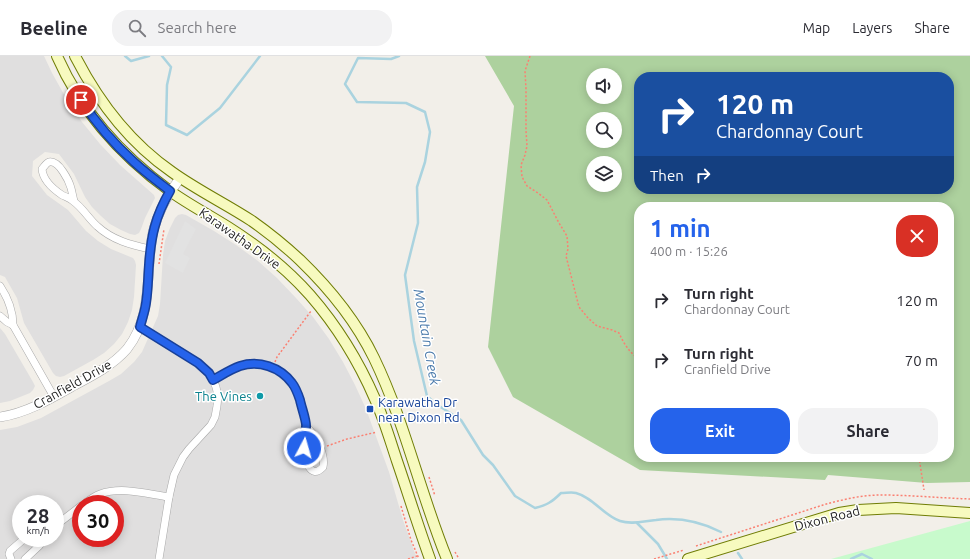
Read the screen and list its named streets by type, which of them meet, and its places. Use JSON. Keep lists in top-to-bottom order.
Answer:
{
  "streets": {
    "main road": ["Karawatha Drive", "Dixon Road"],
    "street": ["Cranfield Drive"]
  },
  "crossings": [
    ["Karawatha Drive", "Cranfield Drive"]
  ],
  "water": ["Mountain Creek"],
  "places": {
    "other": ["The Vines"],
    "transit": ["Karawatha Dr near Dixon Rd"]
  },
  "page": {
    "header": "Beeline",
    "search": "Search here",
    "nav": ["Map", "Layers", "Share"],
    "turn": ["120 m", "Chardonnay Court"],
    "then": "Then",
    "heading": ["1 min", "400 m · 15:26"],
    "list": [
      {
        "name": "Turn right",
        "note": "Chardonnay Court",
        "value": "120 m"
      },
      {
        "name": "Turn right",
        "note": "Cranfield Drive",
        "value": "70 m"
      }
    ],
    "buttons": ["Exit", "Share"],
    "speed": "28 km/h",
    "limit": "30"
  }
}
